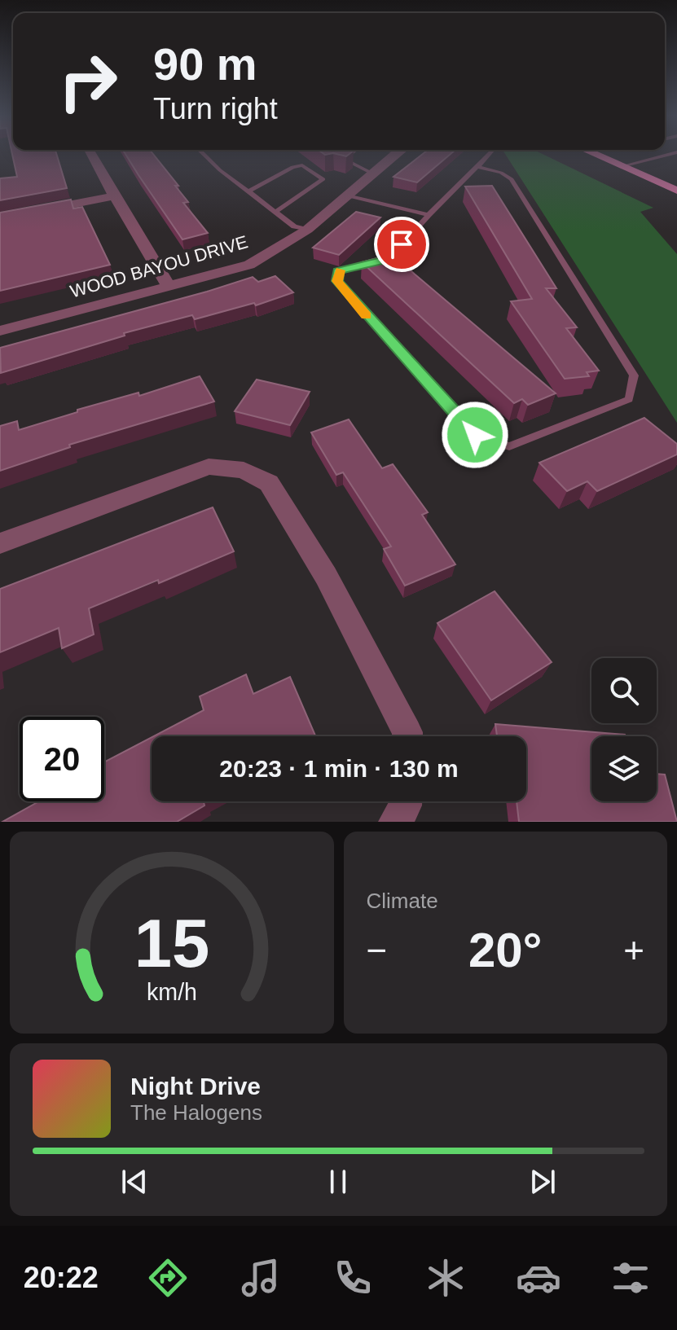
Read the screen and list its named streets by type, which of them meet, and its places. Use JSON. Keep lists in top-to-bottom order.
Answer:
{
  "streets": {
    "street": ["WOOD BAYOU DRIVE"]
  },
  "page": {
    "turn": ["90 m", "Turn right"],
    "limit": "20",
    "trip": "20:23 · 1 min · 130 m",
    "tile": "Climate",
    "heat": ["−", "20°", "+"],
    "song": ["Night Drive", "The Halogens"],
    "tabs": "20:22",
    "gauge": ["15", "km/h"]
  }
}
